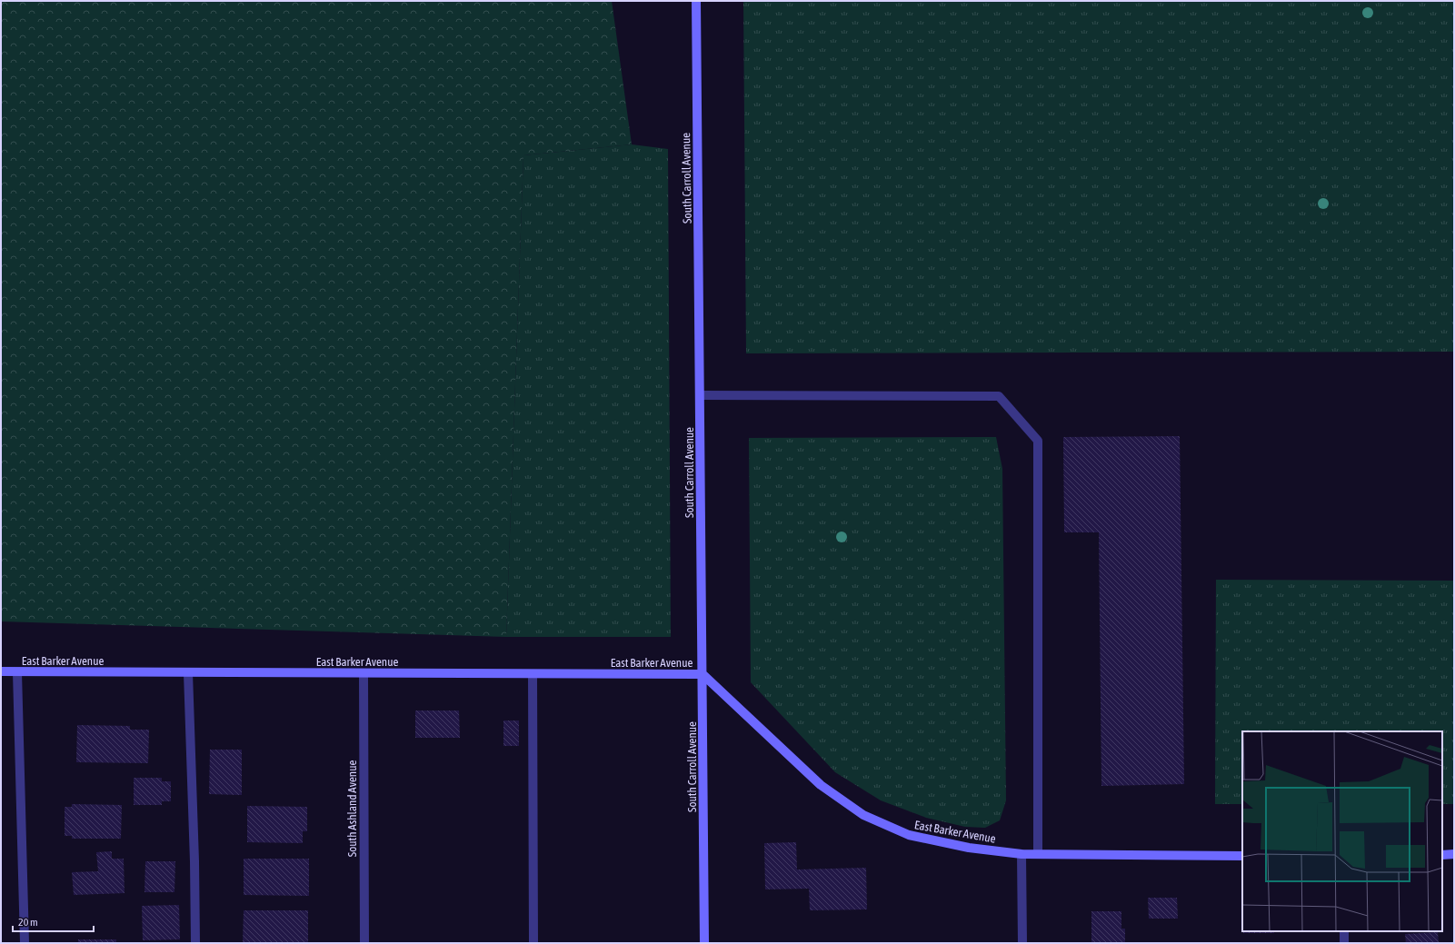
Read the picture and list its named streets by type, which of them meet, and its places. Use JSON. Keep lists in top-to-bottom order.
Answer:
{
  "streets": {
    "street": ["South Carroll Avenue", "East Barker Avenue", "South Ashland Avenue"]
  },
  "crossings": [
    ["South Carroll Avenue", "East Barker Avenue"],
    ["East Barker Avenue", "South Ashland Avenue"]
  ],
  "scale_bar": "20 m"
}
